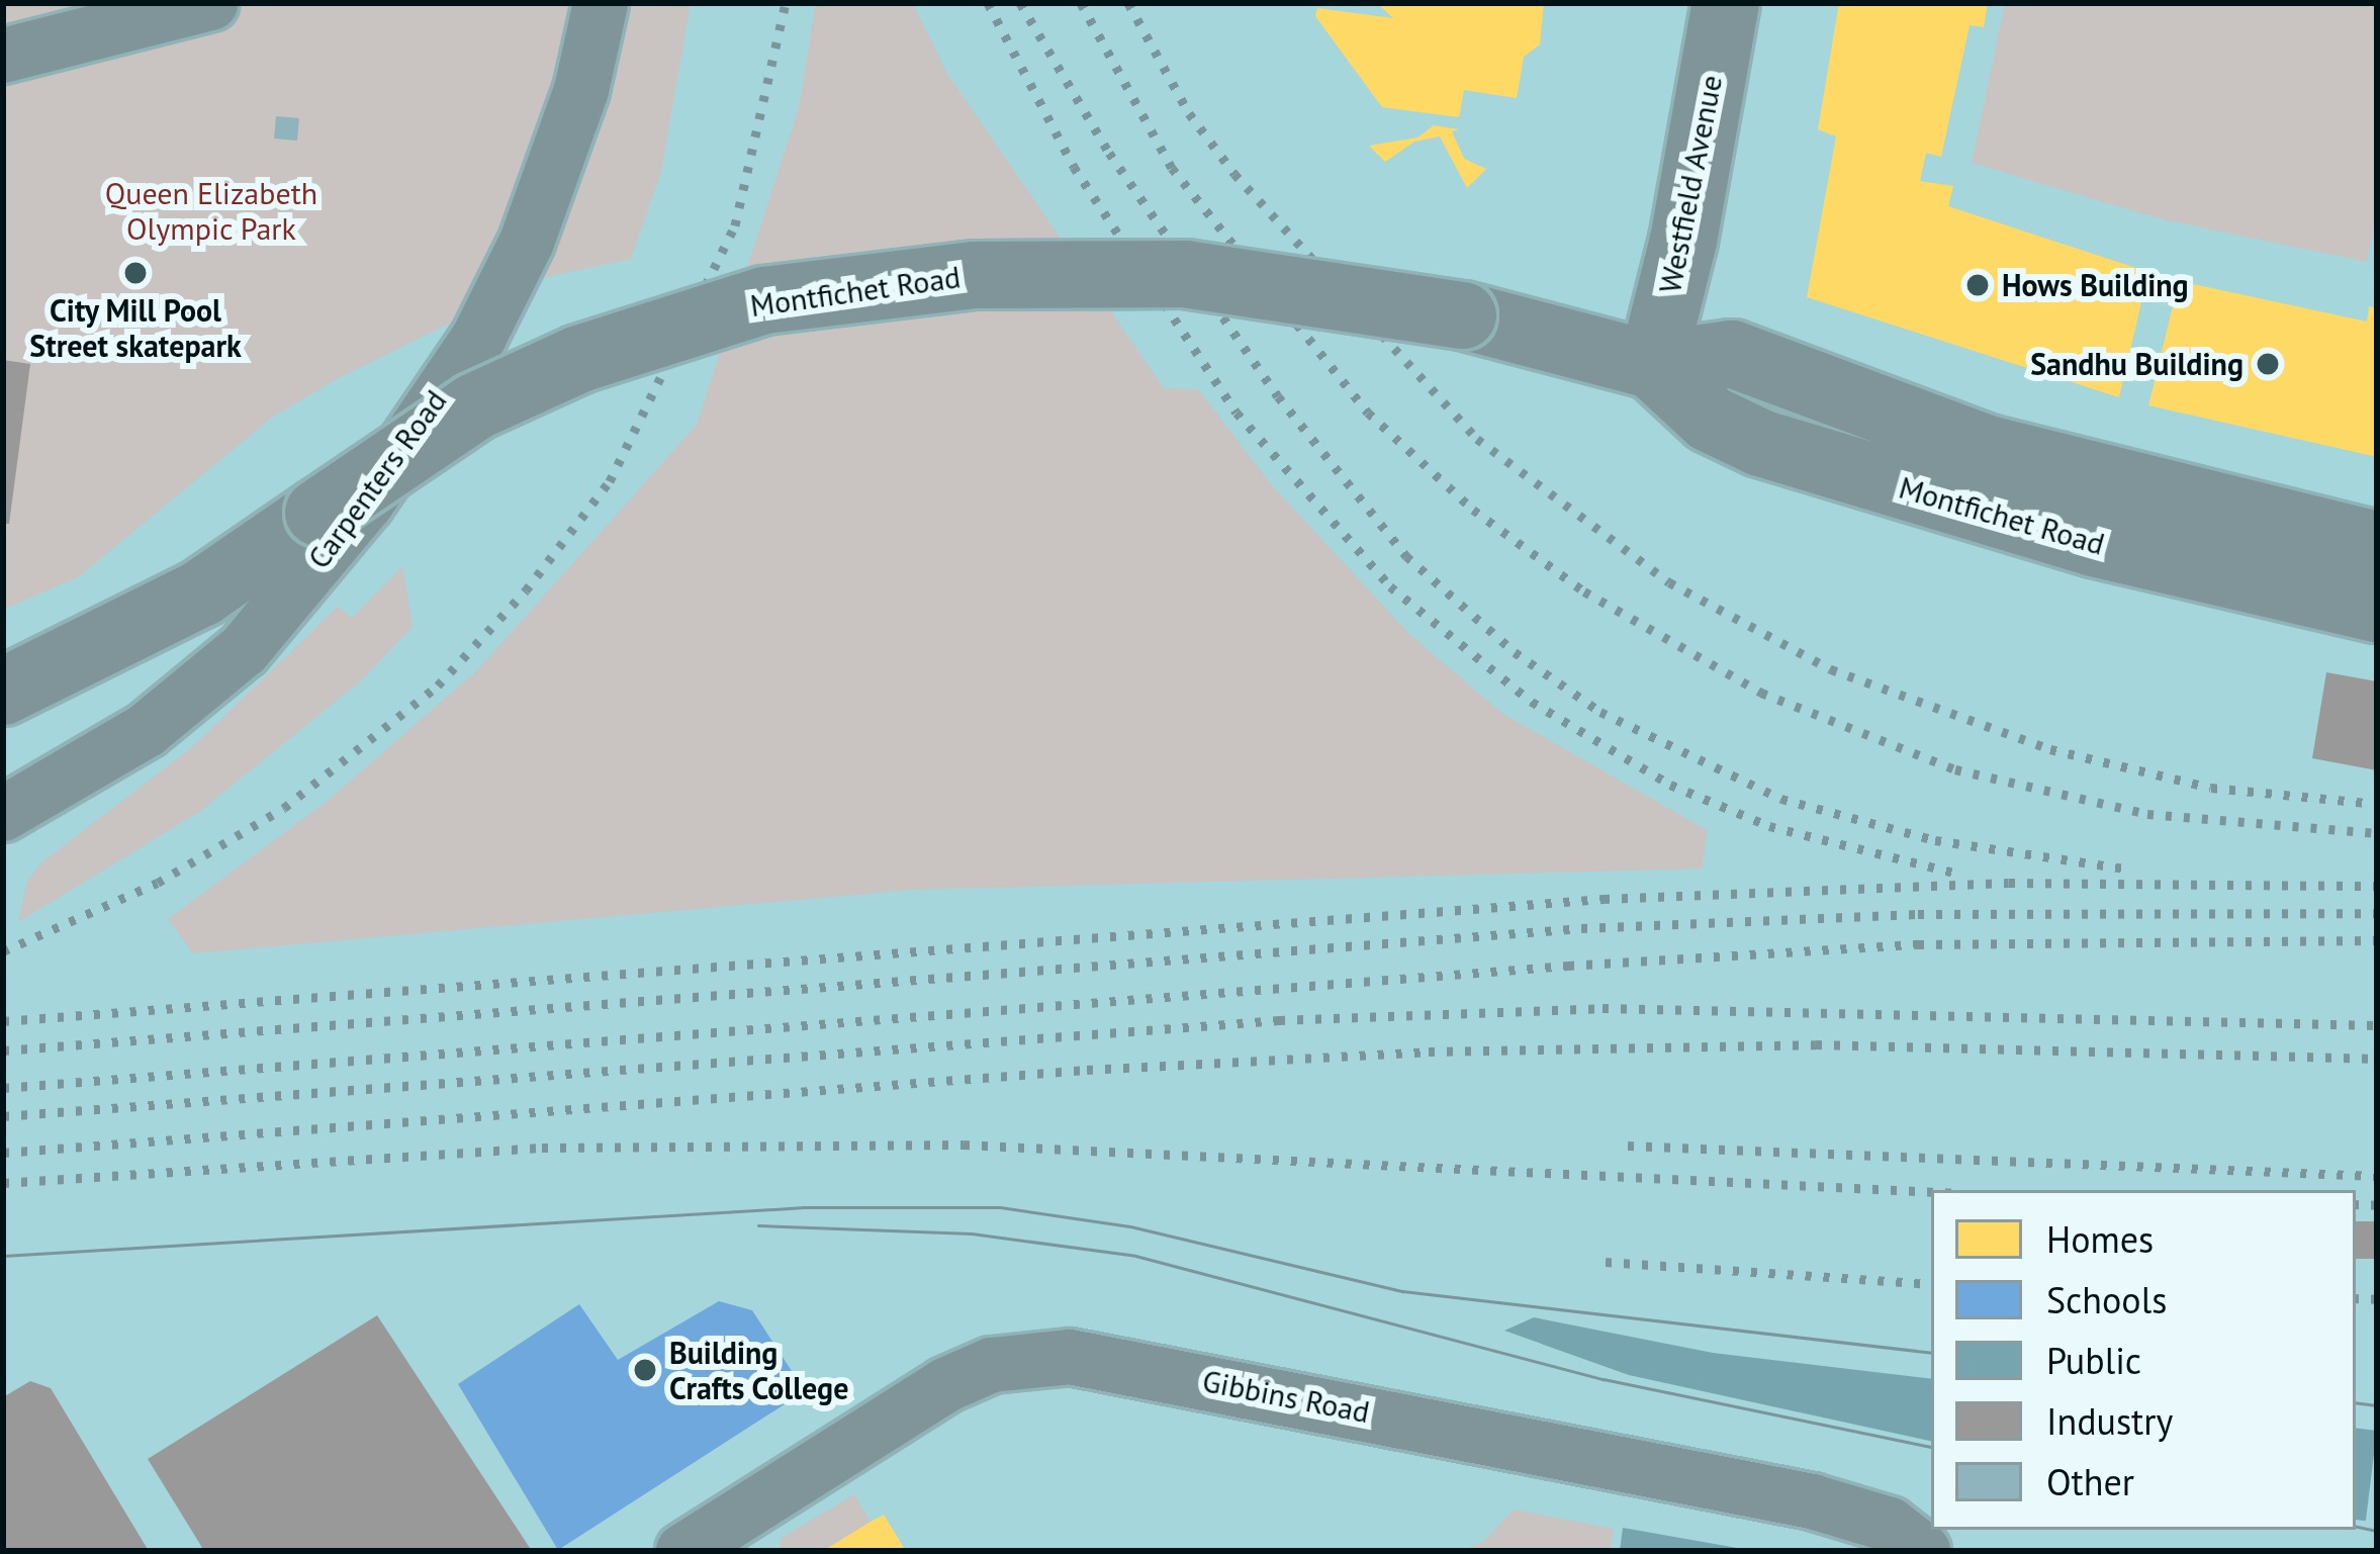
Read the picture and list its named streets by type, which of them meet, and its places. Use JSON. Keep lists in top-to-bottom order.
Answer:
{
  "streets": {
    "street": [
      "Westfield Avenue",
      "Montfichet Road",
      "Carpenters Road",
      "Gibbins Road"
    ]
  },
  "crossings": [
    ["Westfield Avenue", "Montfichet Road"]
  ],
  "parks": ["Queen Elizabeth Olympic Park"],
  "places": [
    "City Mill Pool Street skatepark",
    "Hows Building",
    "Sandhu Building",
    "Building Crafts College"
  ],
  "legend": [
    "Homes",
    "Schools",
    "Public",
    "Industry",
    "Other"
  ]
}
